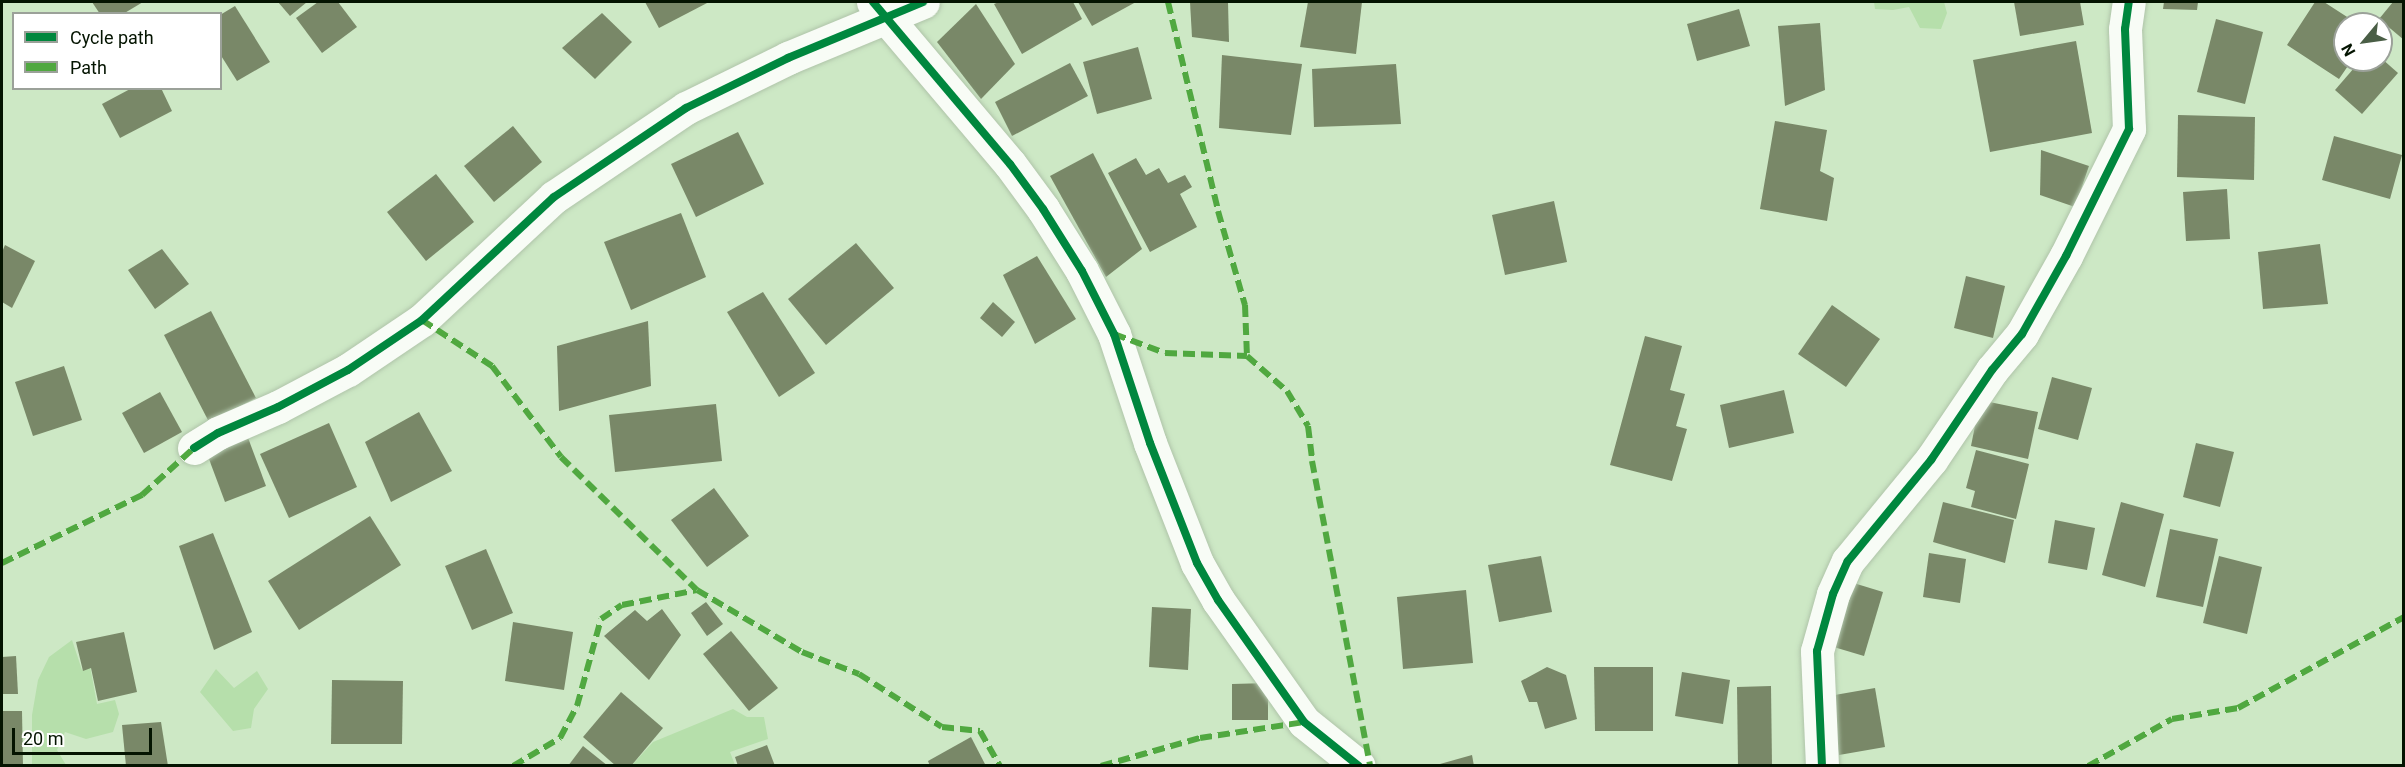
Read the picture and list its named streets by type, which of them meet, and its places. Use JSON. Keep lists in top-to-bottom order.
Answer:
{
  "legend": ["Cycle path", "Path"],
  "scale_bar": "20 m",
  "north": "bottom left"
}
